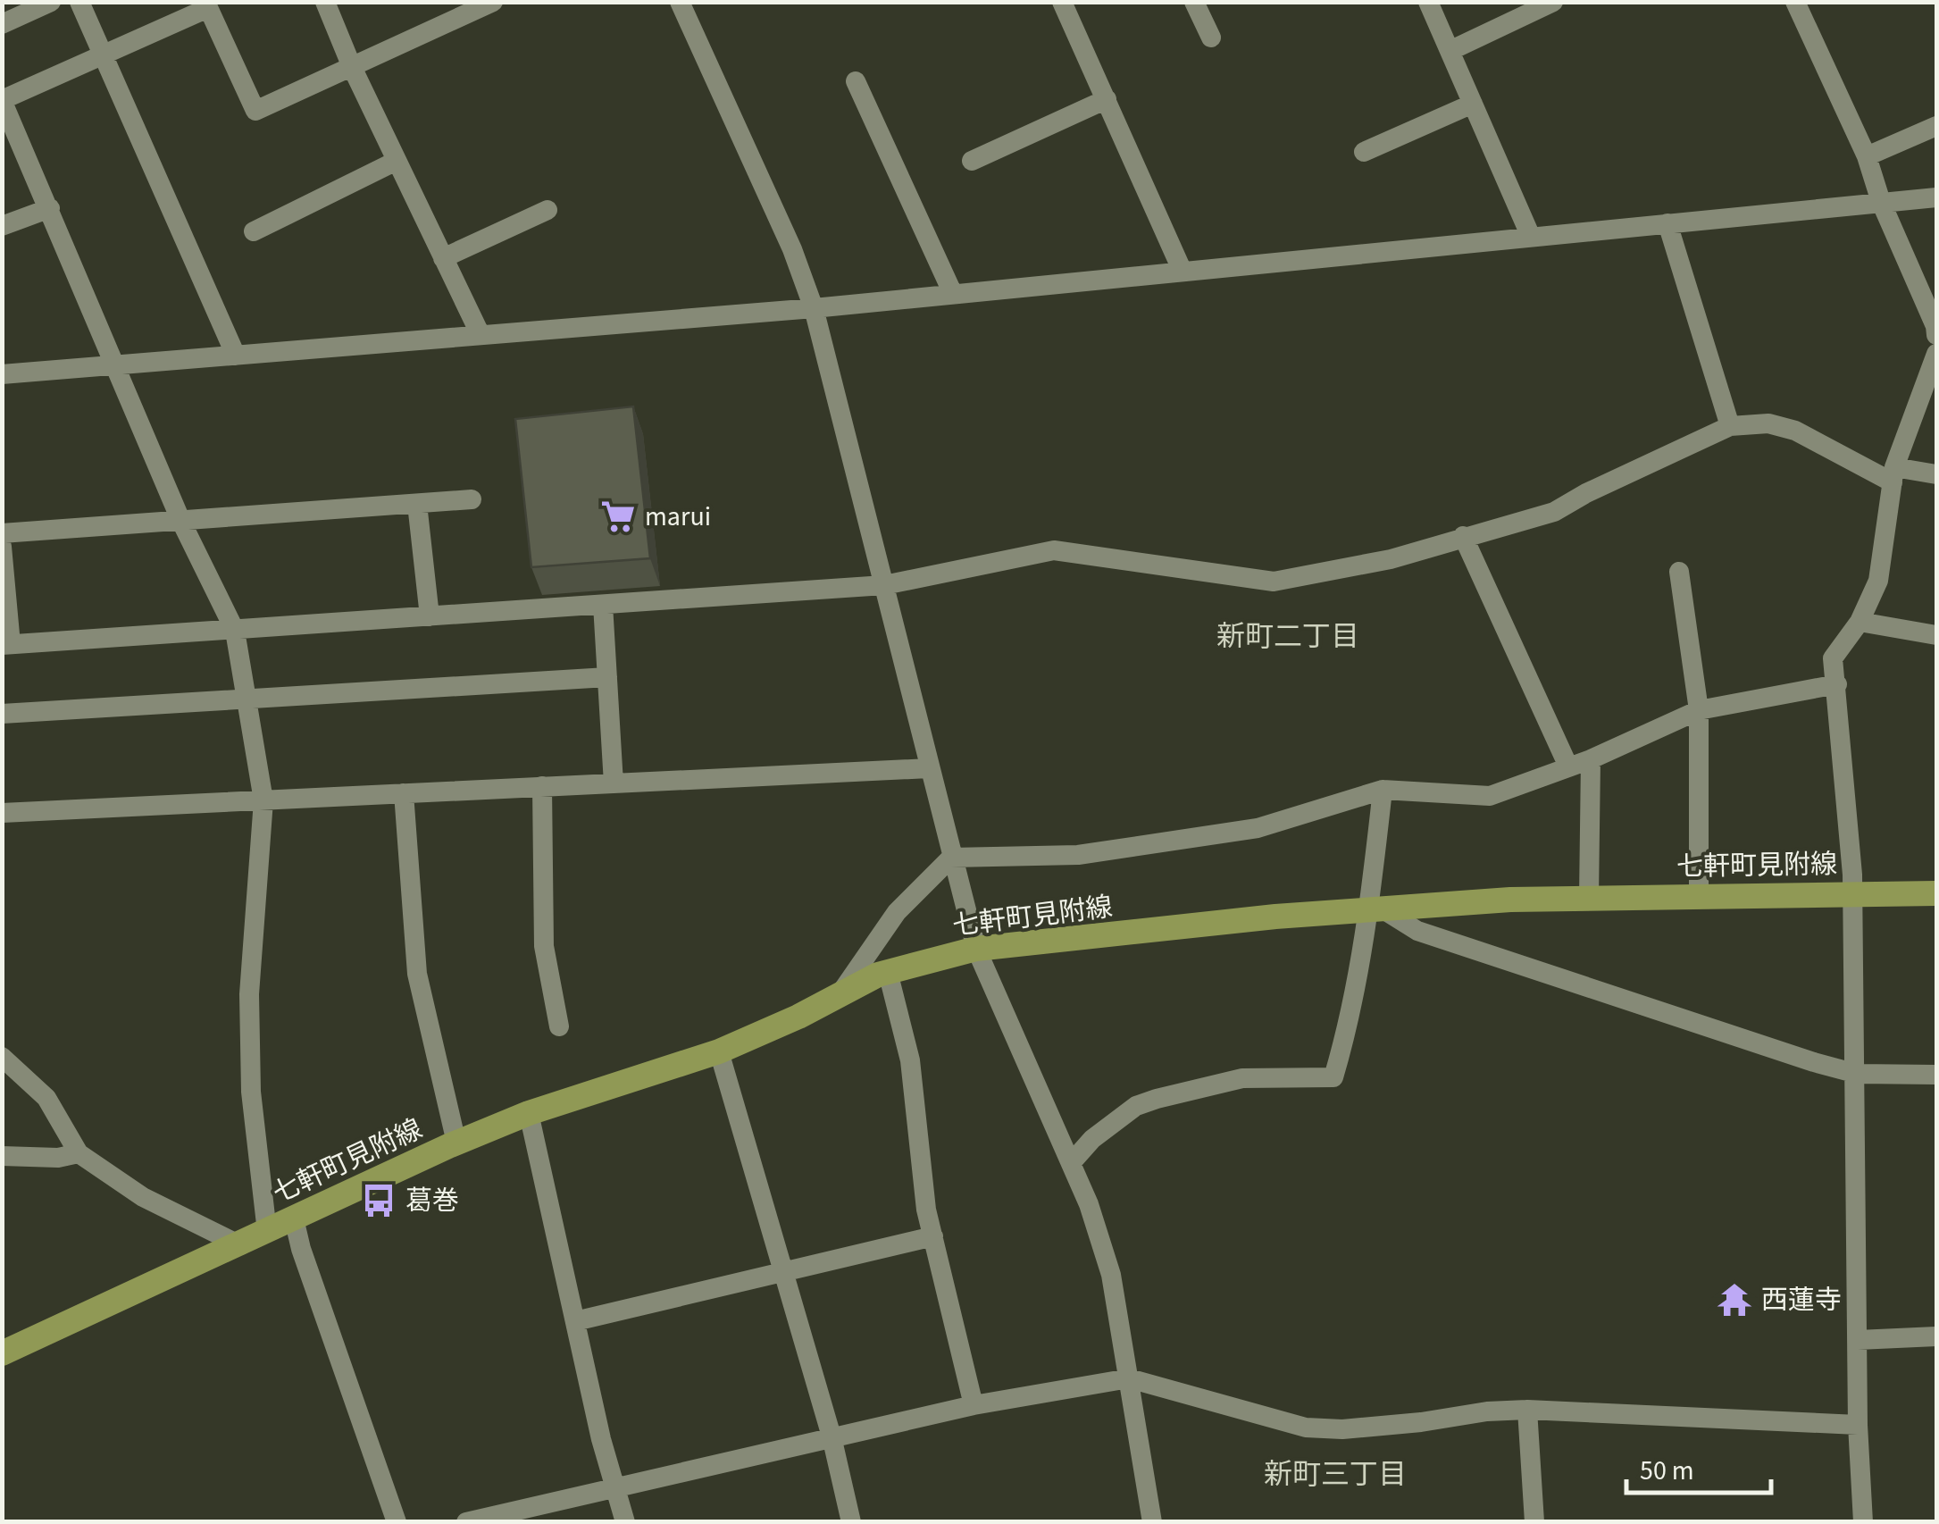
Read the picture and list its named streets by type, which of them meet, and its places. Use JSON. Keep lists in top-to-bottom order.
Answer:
{
  "streets": {
    "main road": ["七軒町見附線"]
  },
  "districts": ["新町二丁目", "新町三丁目"],
  "places": {
    "supermarket": ["marui"],
    "bus stop": ["葛巻"],
    "temple": ["西蓮寺"]
  },
  "scale_bar": "50 m"
}
